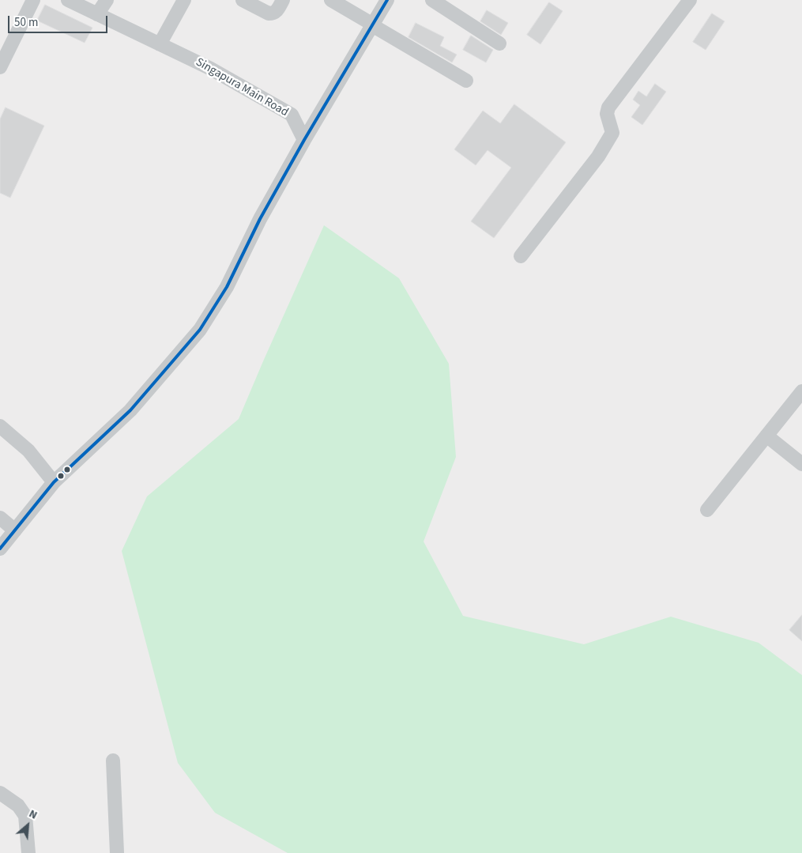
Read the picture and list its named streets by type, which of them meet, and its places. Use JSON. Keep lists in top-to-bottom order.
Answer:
{
  "streets": {
    "street": ["Singapura Main Road"]
  },
  "scale_bar": "50 m",
  "north": "top right"
}
